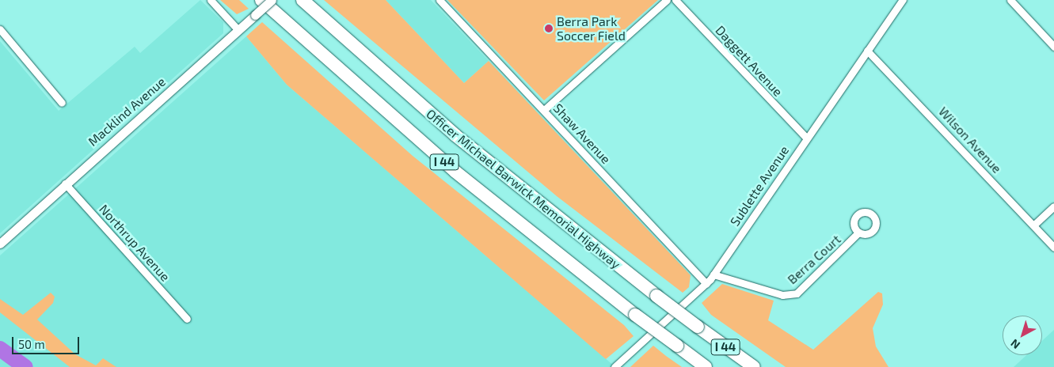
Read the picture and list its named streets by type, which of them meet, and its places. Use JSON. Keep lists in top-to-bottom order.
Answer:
{
  "streets": {
    "highway": ["I 44", "Officer Michael Barwick Memorial Highway"],
    "street": [
      "Daggett Avenue",
      "Macklind Avenue",
      "Shaw Avenue",
      "Wilson Avenue",
      "Sublette Avenue",
      "Northrup Avenue",
      "Berra Court"
    ]
  },
  "crossings": [
    ["Daggett Avenue", "Sublette Avenue"],
    ["Macklind Avenue", "Northrup Avenue"],
    ["Shaw Avenue", "Sublette Avenue"],
    ["Wilson Avenue", "Sublette Avenue"],
    ["Sublette Avenue", "Berra Court"]
  ],
  "places": ["Berra Park Soccer Field"],
  "scale_bar": "50 m",
  "north": "bottom left"
}
